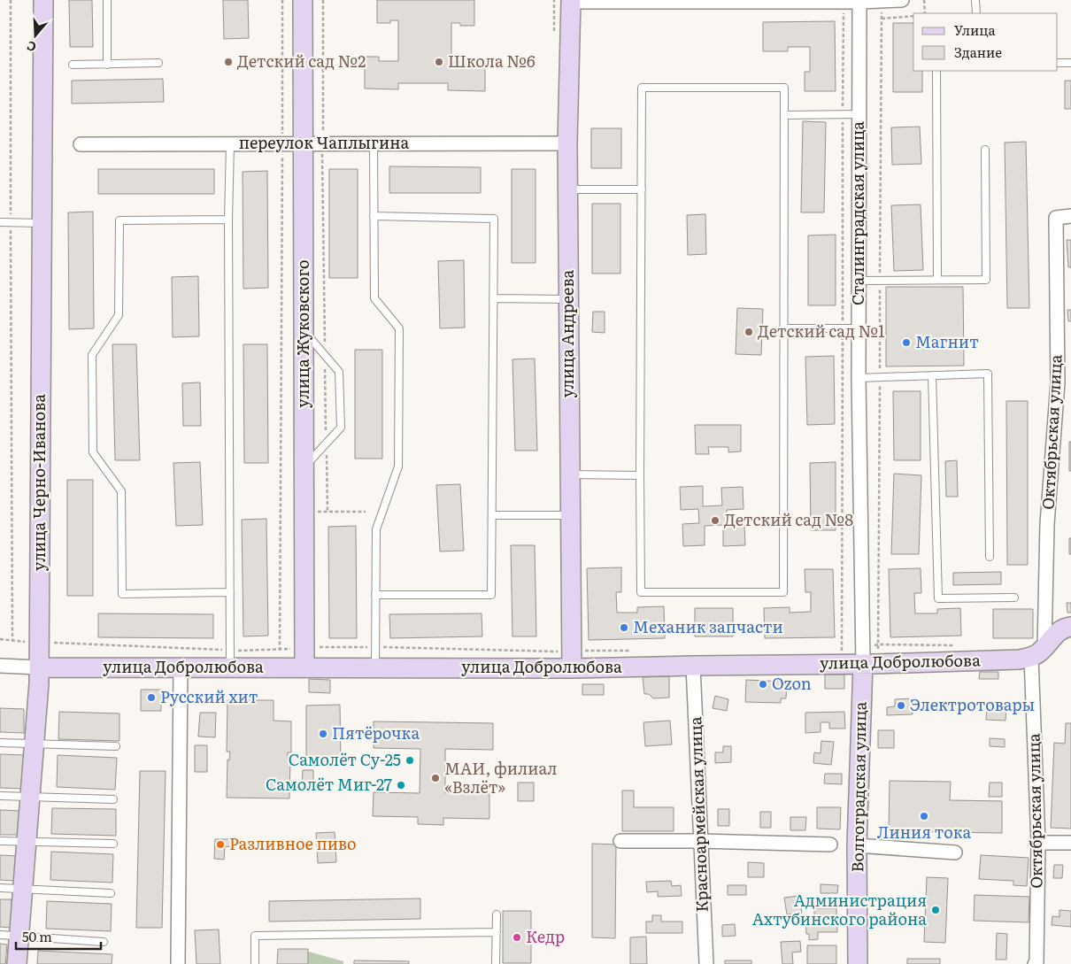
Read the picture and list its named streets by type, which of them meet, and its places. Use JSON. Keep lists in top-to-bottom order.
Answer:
{
  "streets": {
    "street": [
      "переулок Чаплыгина",
      "Сталинградская улица",
      "улица Жуковского",
      "улица Андреева",
      "Октябрьская улица",
      "улица Черно-Иванова",
      "улица Добролюбова",
      "Волгоградская улица",
      "Красноармейская улица"
    ]
  },
  "crossings": [
    ["переулок Чаплыгина", "улица Жуковского"],
    ["переулок Чаплыгина", "улица Андреева"],
    ["Сталинградская улица", "улица Добролюбова"],
    ["Сталинградская улица", "Волгоградская улица"],
    ["улица Жуковского", "улица Добролюбова"],
    ["улица Андреева", "улица Добролюбова"],
    ["Октябрьская улица", "улица Добролюбова"],
    ["улица Черно-Иванова", "улица Добролюбова"],
    ["улица Добролюбова", "Волгоградская улица"],
    ["улица Добролюбова", "Красноармейская улица"]
  ],
  "places": [
    "Детский сад №2",
    "Школа №6",
    "Детский сад №1",
    "Магнит",
    "Детский сад №8",
    "Механик запчасти",
    "Ozon",
    "Русский хит",
    "Электротовары",
    "Пятёрочка",
    "Самолёт Су-25",
    "МАИ, филиал «Взлёт»",
    "Самолёт Миг-27",
    "Линия тока",
    "Разливное пиво",
    "Администрация Ахтубинского района",
    "Кедр"
  ],
  "legend": ["Улица", "Здание"],
  "scale_bar": "50 m",
  "north": "bottom"
}
